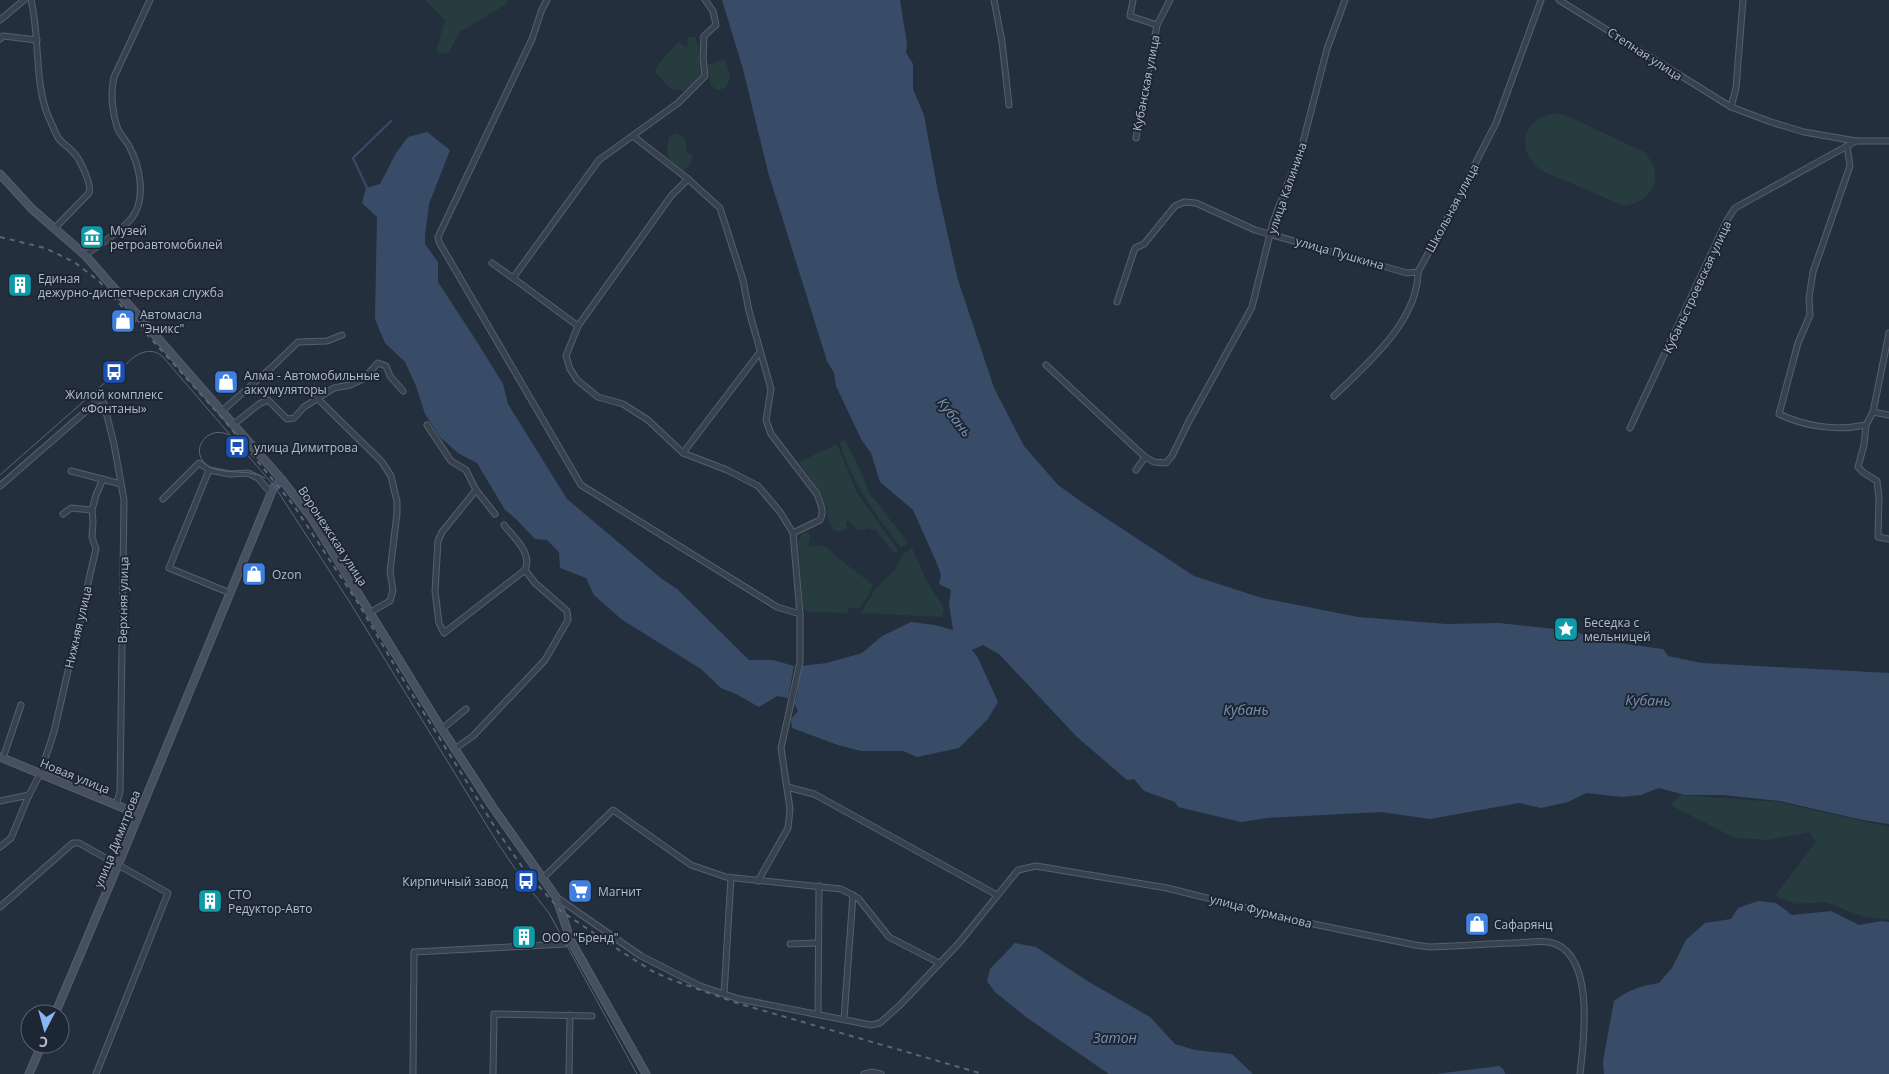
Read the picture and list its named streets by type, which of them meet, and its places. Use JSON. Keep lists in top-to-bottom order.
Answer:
{
  "streets": {
    "street": [
      "Степная улица",
      "Кубанская улица",
      "улица Калинина",
      "Школьная улица",
      "улица Пушкина",
      "Кубаньстроевская улица",
      "Воронежская улица",
      "Верхняя улица",
      "Нижняя улица",
      "Новая улица",
      "улица Димитрова",
      "улица Фурманова"
    ]
  },
  "crossings": [
    ["Степная улица", "Кубаньстроевская улица"],
    ["улица Калинина", "улица Пушкина"],
    ["Школьная улица", "улица Пушкина"],
    ["Воронежская улица", "улица Димитрова"],
    ["Воронежская улица", "улица Фурманова"],
    ["Верхняя улица", "Новая улица"],
    ["Нижняя улица", "Новая улица"],
    ["Новая улица", "улица Димитрова"]
  ],
  "water": ["Кубань", "Затон"],
  "places": {
    "museum": ["Музей ретроавтомобилей"],
    "building": ["Единая дежурно-диспетчерская служба", "СТО Редуктор-Авто", "ООО \"Бренд\""],
    "shop": [
      "Автомасла \"Эникс\"",
      "Алма - Автомобильные аккумуляторы",
      "Ozon",
      "Сафарянц"
    ],
    "bus stop": ["Жилой комплекс «Фонтаны»", "улица Димитрова", "Кирпичный завод"],
    "place": ["Беседка с мельницей"],
    "supermarket": ["Магнит"]
  },
  "north": "bottom"
}
